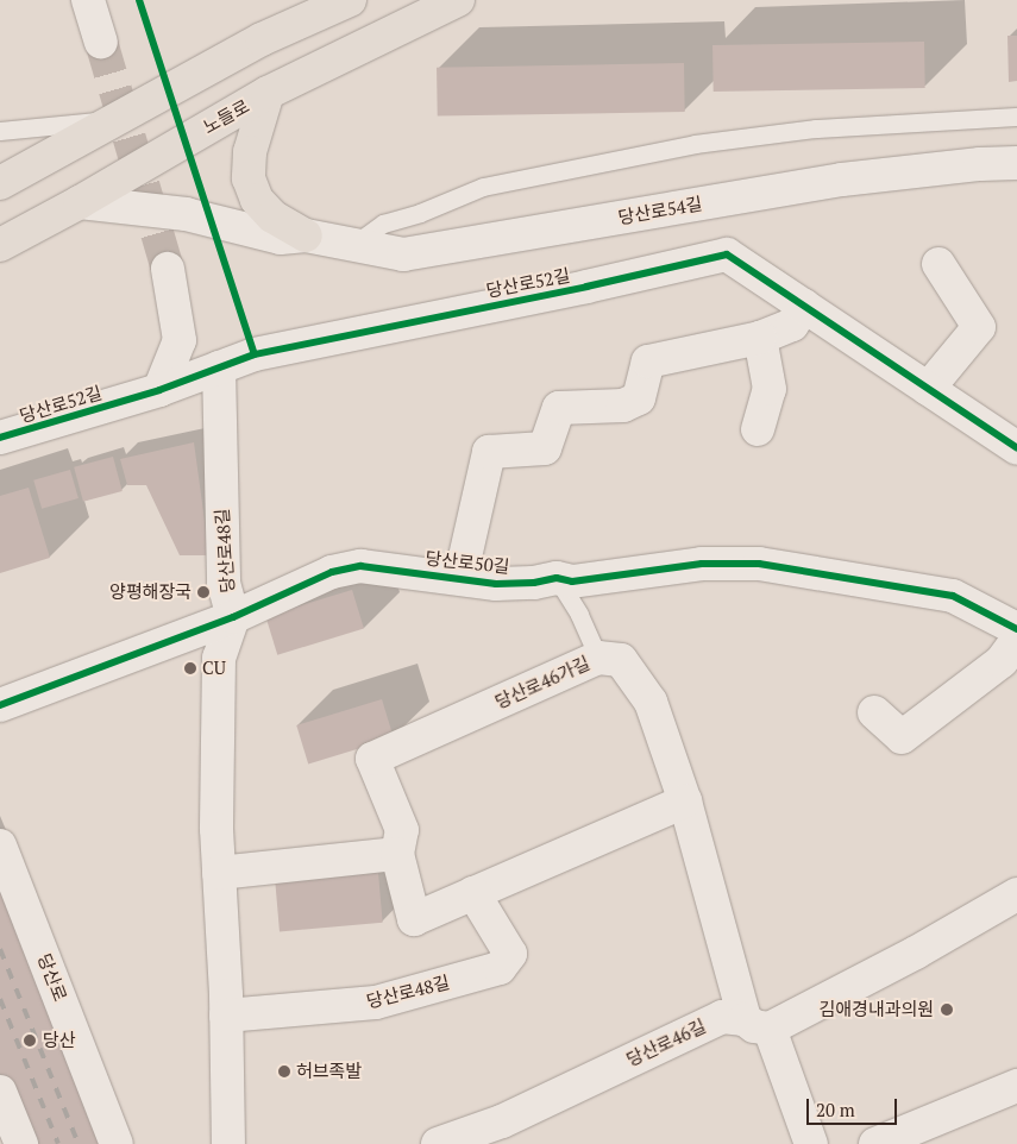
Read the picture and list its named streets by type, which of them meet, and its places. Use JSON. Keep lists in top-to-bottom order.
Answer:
{
  "streets": {
    "main road": ["노들로"],
    "street": [
      "당산로54길",
      "당산로52길",
      "당산로48길",
      "당산로50길",
      "당산로46가길",
      "당산로",
      "당산로46길"
    ]
  },
  "crossings": [
    ["노들로", "당산로54길"],
    ["당산로52길", "당산로48길"],
    ["당산로48길", "당산로50길"],
    ["당산로46가길", "당산로46길"]
  ],
  "places": [
    "양평해장국",
    "CU",
    "김애경내과의원",
    "당산",
    "허브족발"
  ],
  "scale_bar": "20 m"
}
